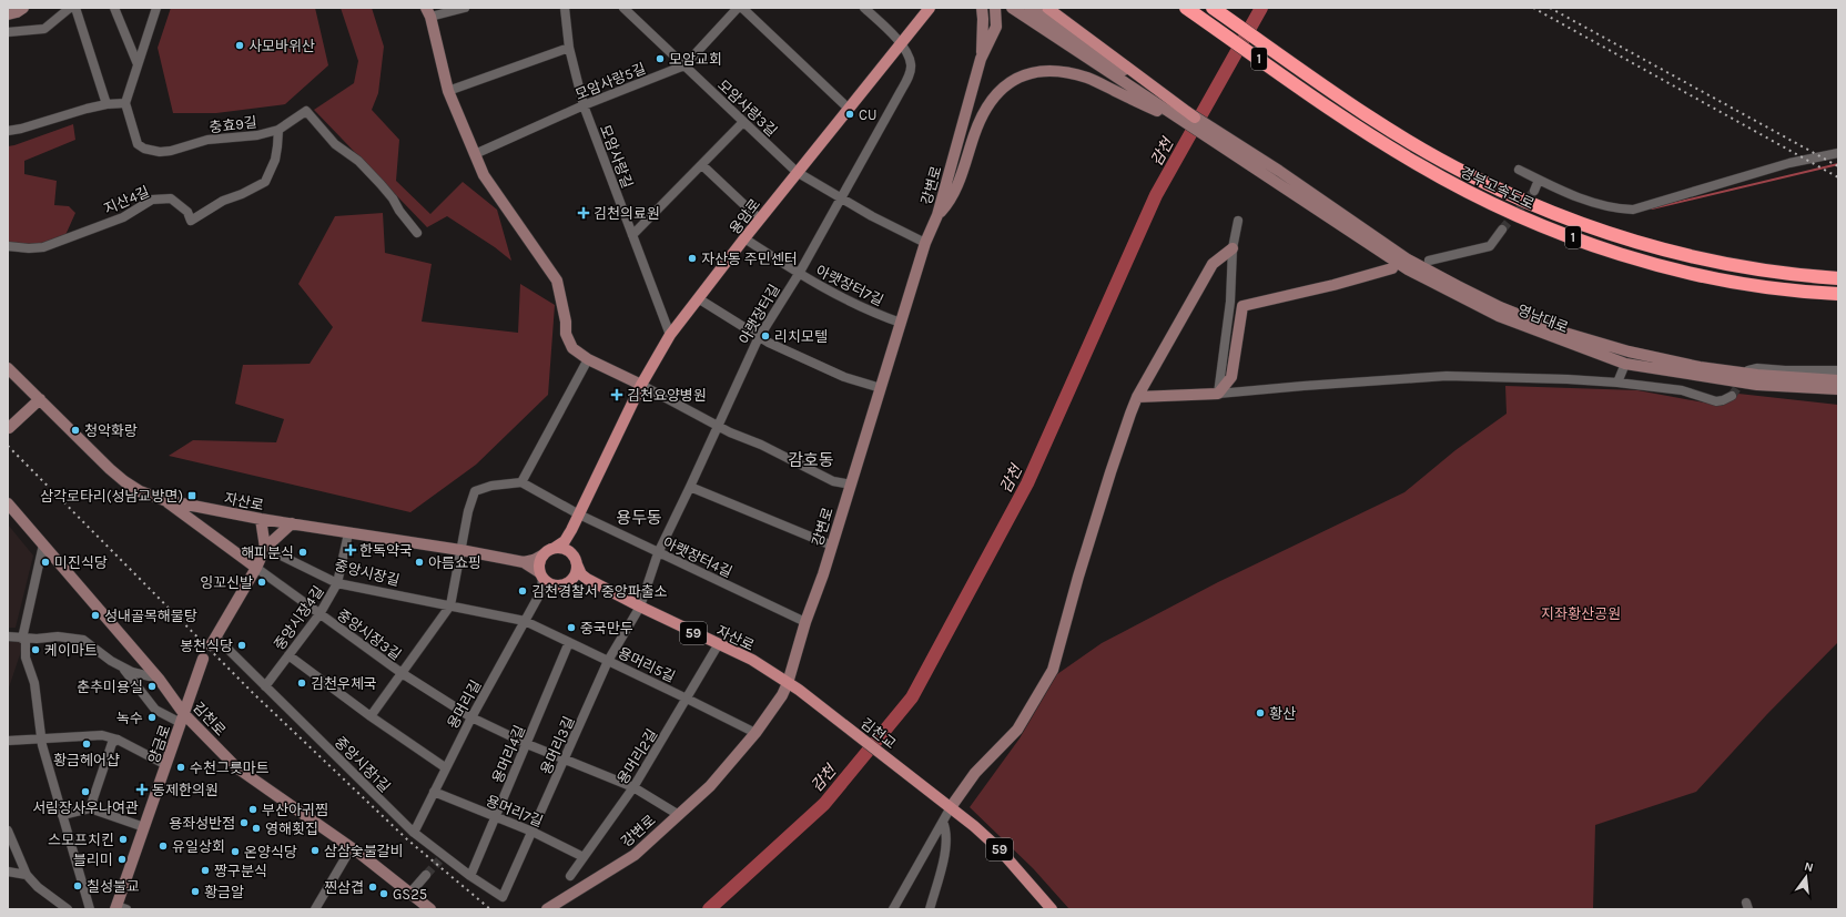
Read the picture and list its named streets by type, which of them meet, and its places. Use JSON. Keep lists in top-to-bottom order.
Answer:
{
  "streets": {
    "highway": ["1", "경부고속도로"],
    "main road": [
      "용암로",
      "자산로",
      "59",
      "김천교"
    ],
    "street": [
      "모암사랑5길",
      "모암사랑3길",
      "충효9길",
      "모암사랑길",
      "강변로",
      "지산4길",
      "아랫장터7길",
      "아랫장터길",
      "영남대로",
      "아랫장터4길",
      "중앙시장길",
      "중앙시장4길",
      "중앙시장3길",
      "용머리5길",
      "용머리길",
      "김천로",
      "양금로",
      "용머리3길",
      "용머리4길",
      "용머리2길",
      "중앙시장1길",
      "용머리7길"
    ]
  },
  "crossings": [
    ["모암사랑5길", "모암사랑3길"],
    ["모암사랑5길", "모암사랑길"],
    ["모암사랑3길", "강변로"],
    ["모암사랑3길", "용암로"],
    ["모암사랑3길", "아랫장터길"],
    ["충효9길", "지산4길"],
    ["모암사랑길", "용암로"],
    ["강변로", "아랫장터7길"],
    ["강변로", "자산로"],
    ["강변로", "아랫장터4길"],
    ["강변로", "중앙시장3길"],
    ["강변로", "용머리5길"],
    ["용암로", "아랫장터7길"],
    ["용암로", "아랫장터길"],
    ["용암로", "아랫장터4길"],
    ["아랫장터7길", "아랫장터길"],
    ["아랫장터길", "자산로"],
    ["아랫장터길", "아랫장터4길"],
    ["아랫장터길", "용머리3길"],
    ["자산로", "중앙시장4길"],
    ["자산로", "59"],
    ["자산로", "김천교"],
    ["자산로", "용머리3길"],
    ["자산로", "용머리2길"],
    ["중앙시장길", "중앙시장4길"],
    ["중앙시장길", "용머리5길"],
    ["중앙시장길", "용머리길"],
    ["중앙시장4길", "중앙시장3길"],
    ["중앙시장4길", "중앙시장1길"],
    ["59", "용머리길"],
    ["59", "김천교"],
    ["중앙시장3길", "용머리길"],
    ["중앙시장3길", "용머리3길"],
    ["중앙시장3길", "용머리4길"],
    ["중앙시장3길", "용머리2길"],
    ["용머리5길", "용머리길"],
    ["용머리5길", "용머리3길"],
    ["용머리5길", "용머리4길"],
    ["용머리5길", "용머리2길"],
    ["용머리길", "중앙시장1길"],
    ["용머리길", "용머리7길"],
    ["김천로", "양금로"],
    ["용머리3길", "중앙시장1길"],
    ["용머리3길", "용머리7길"],
    ["용머리4길", "중앙시장1길"],
    ["용머리4길", "용머리7길"],
    ["용머리2길", "용머리7길"]
  ],
  "districts": ["감호동", "용두동"],
  "water": ["감천"],
  "parks": ["지좌황산공원"],
  "places": {
    "other": [
      "사모바위산",
      "모암교회",
      "CU",
      "자산동 주민센터",
      "리치모텔",
      "청악화랑",
      "해피분식",
      "미진식당",
      "아름쇼핑",
      "잉꼬신발",
      "김천경찰서 중앙파출소",
      "성내골목해물탕",
      "중국만두",
      "봉천식당",
      "케이마트",
      "김천우체국",
      "춘추미용실",
      "황산",
      "녹수",
      "황금헤어샵",
      "수천그릇마트",
      "서림장사우나여관",
      "부산아귀찜",
      "용좌성반점",
      "영해횟집",
      "스모프치킨",
      "유일상회",
      "삼삼숯불갈비",
      "온양식당",
      "블리미",
      "짱구분식",
      "칠성불교",
      "찐삼겹",
      "황금알",
      "GS25"
    ],
    "health": [
      "김천의료원",
      "김천요양병원",
      "한독약국",
      "동제한의원"
    ],
    "transit": ["삼각로타리(성남교방면)"]
  },
  "north": "top"
}
